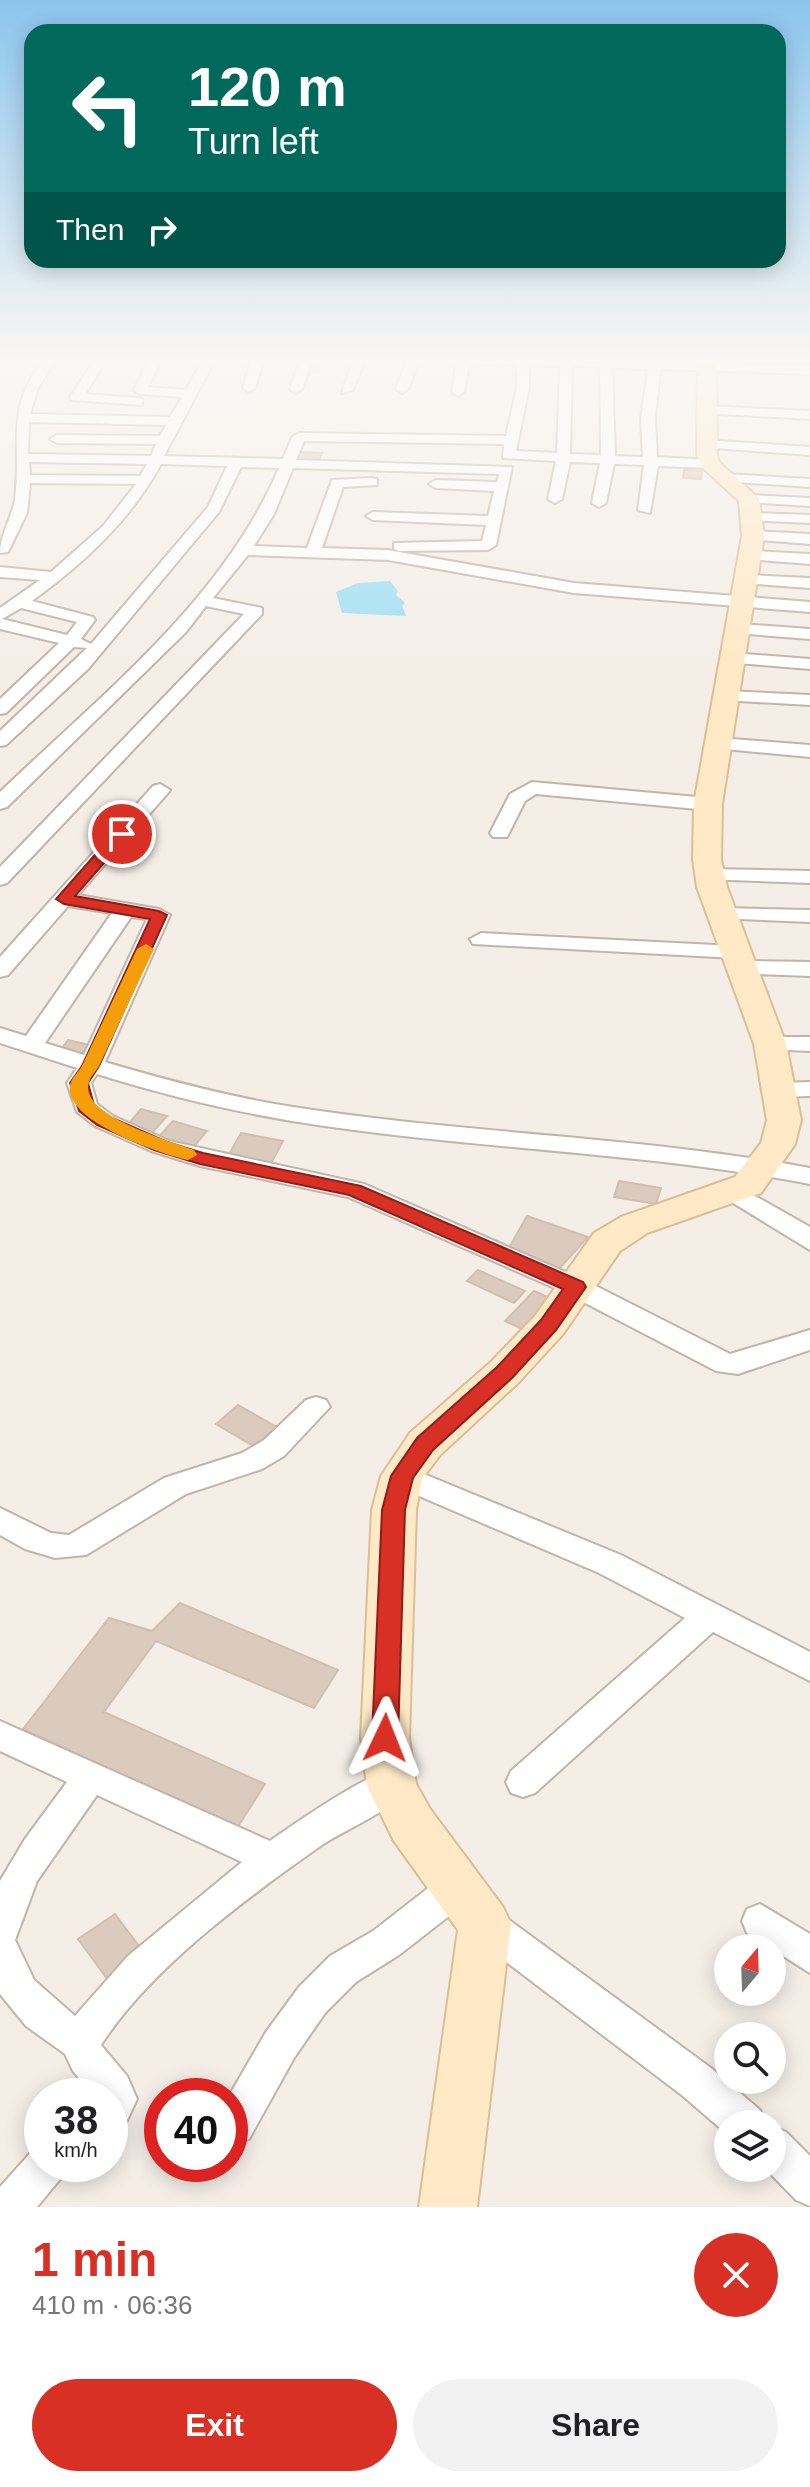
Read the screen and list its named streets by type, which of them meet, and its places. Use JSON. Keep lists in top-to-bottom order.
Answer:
{
  "north": "top",
  "page": {
    "turn": ["120 m", "Turn left"],
    "then": "Then",
    "speed": "38 km/h",
    "limit": "40",
    "heading": ["1 min", "410 m · 06:36"],
    "buttons": ["Exit", "Share"]
  }
}
